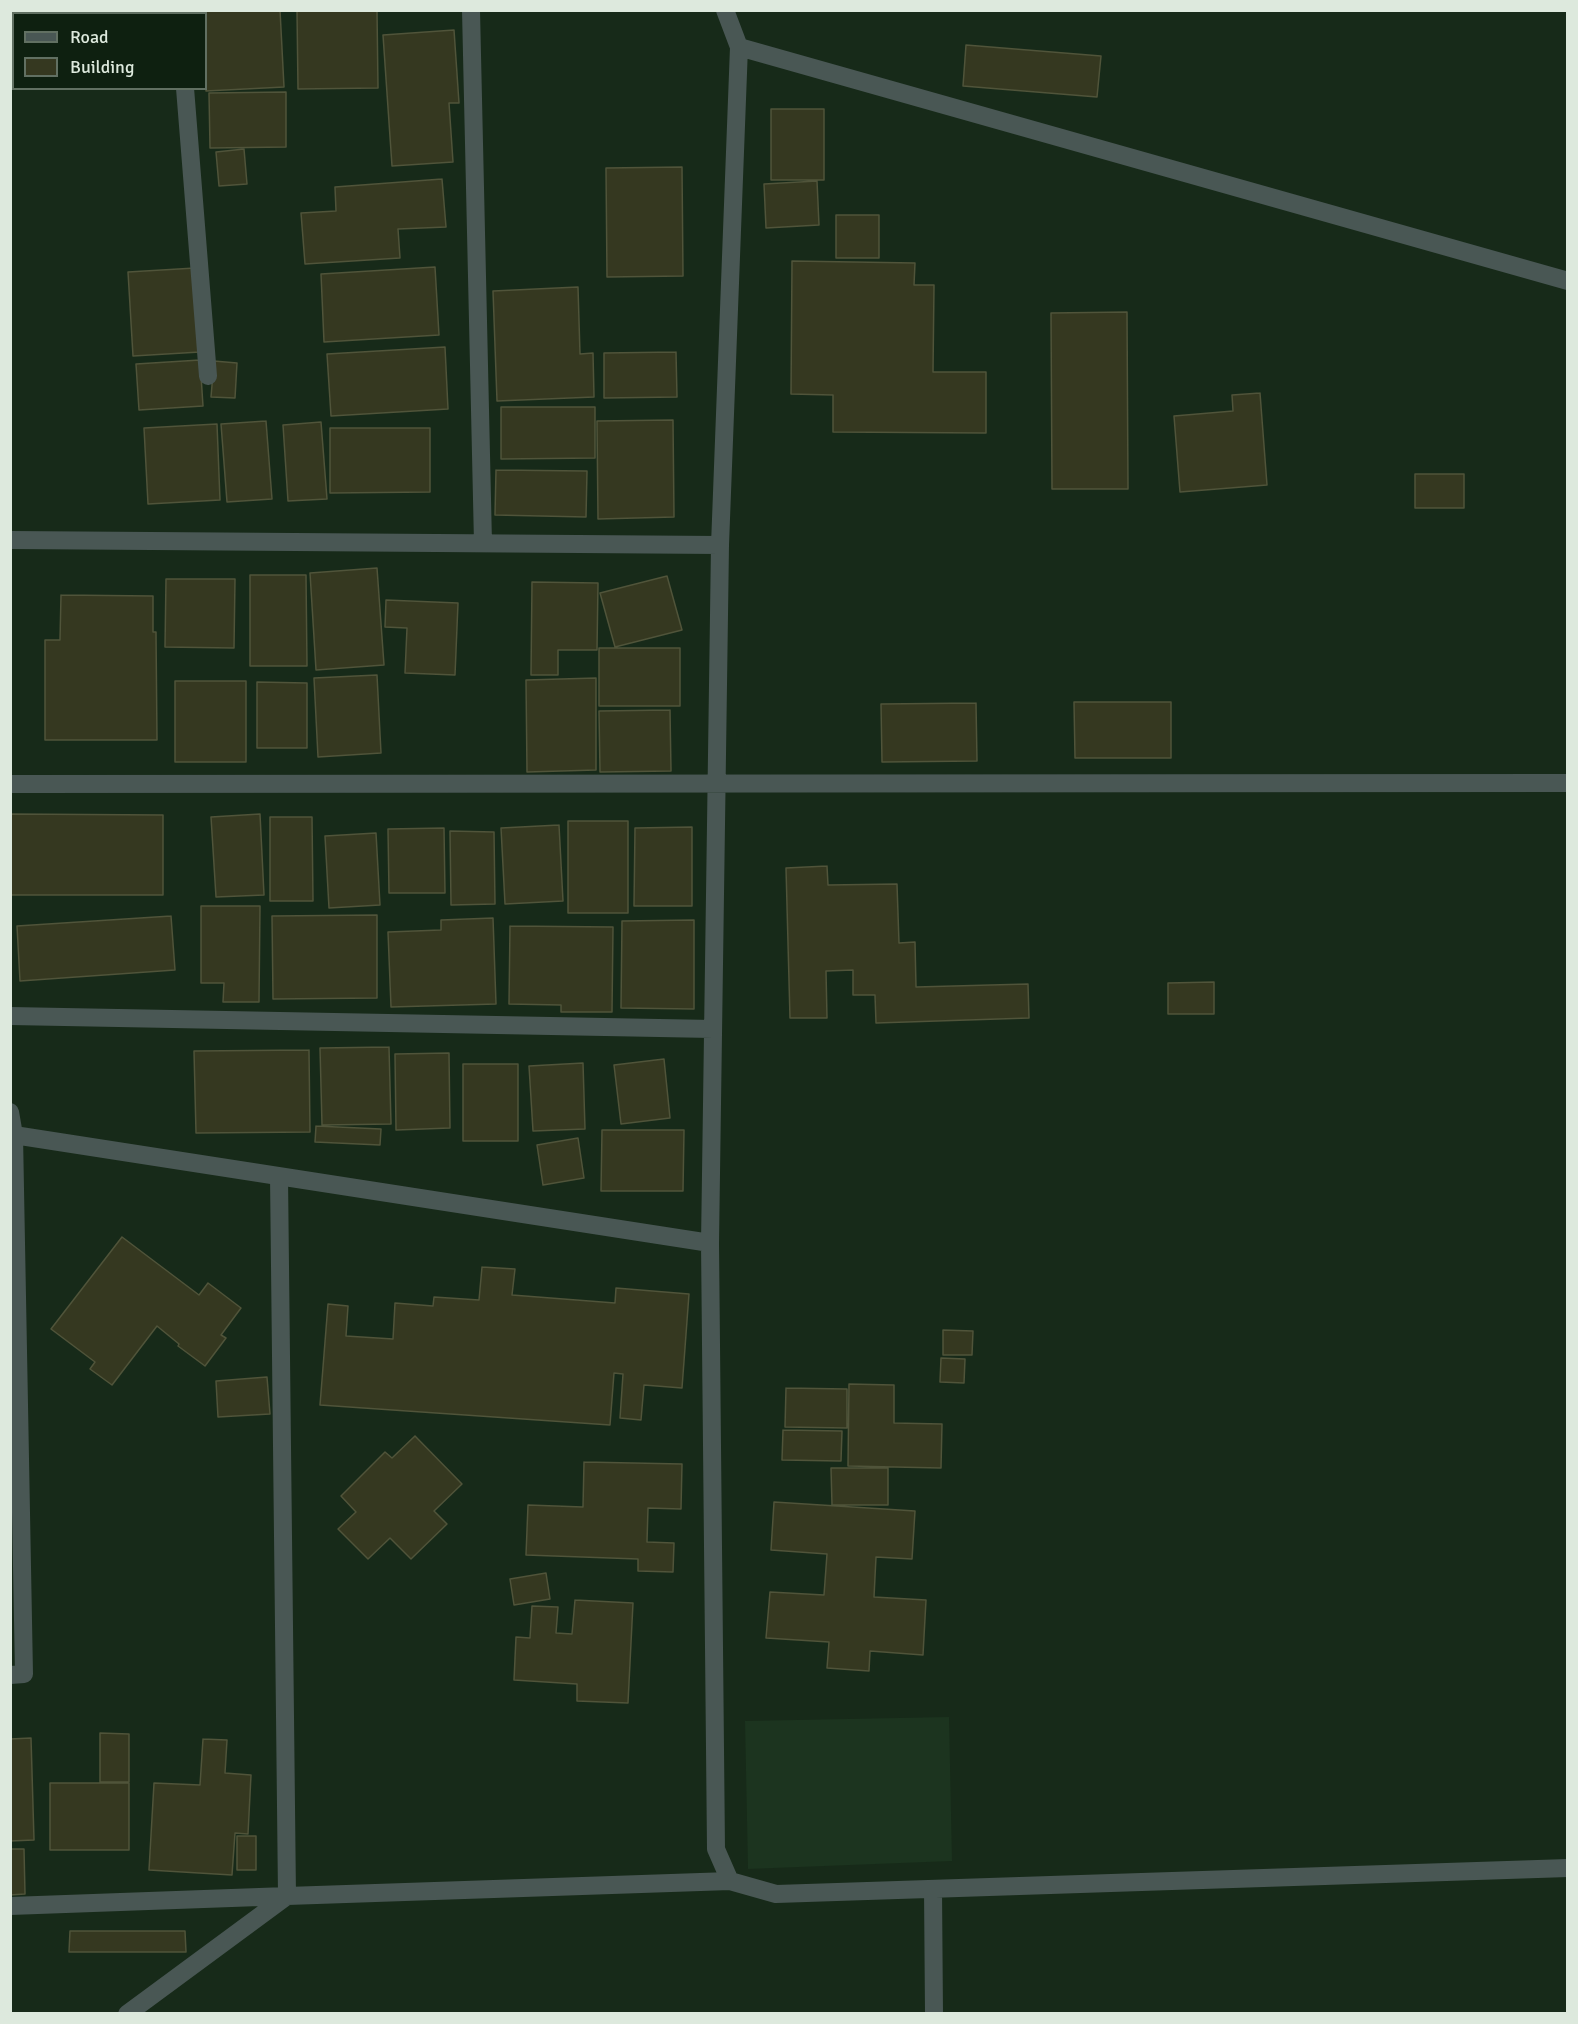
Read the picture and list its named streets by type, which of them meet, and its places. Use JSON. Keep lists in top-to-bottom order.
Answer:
{
  "legend": ["Road", "Building"]
}
